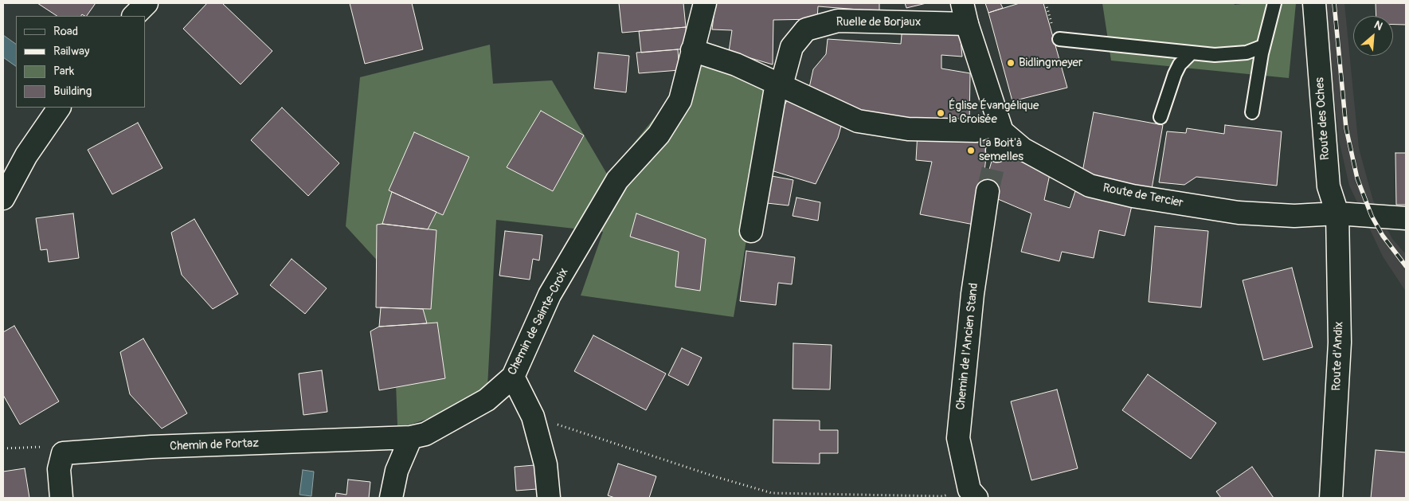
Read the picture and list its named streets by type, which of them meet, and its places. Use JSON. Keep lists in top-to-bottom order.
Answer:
{
  "streets": {
    "street": [
      "Ruelle de Borjaux",
      "Route des Oches",
      "Route de Tercier",
      "Chemin de Sainte-Croix",
      "Chemin de l'Ancien Stand",
      "Route d'Andix",
      "Chemin de Portaz"
    ]
  },
  "crossings": [
    ["Route des Oches", "Route de Tercier"],
    ["Route des Oches", "Route d'Andix"],
    ["Route de Tercier", "Route d'Andix"],
    ["Chemin de Sainte-Croix", "Chemin de Portaz"]
  ],
  "places": ["Bidlingmeyer", "Église Évangélique la Croisée", "La Boit'à semelles"],
  "legend": [
    "Road",
    "Railway",
    "Park",
    "Building"
  ],
  "north": "top right"
}
